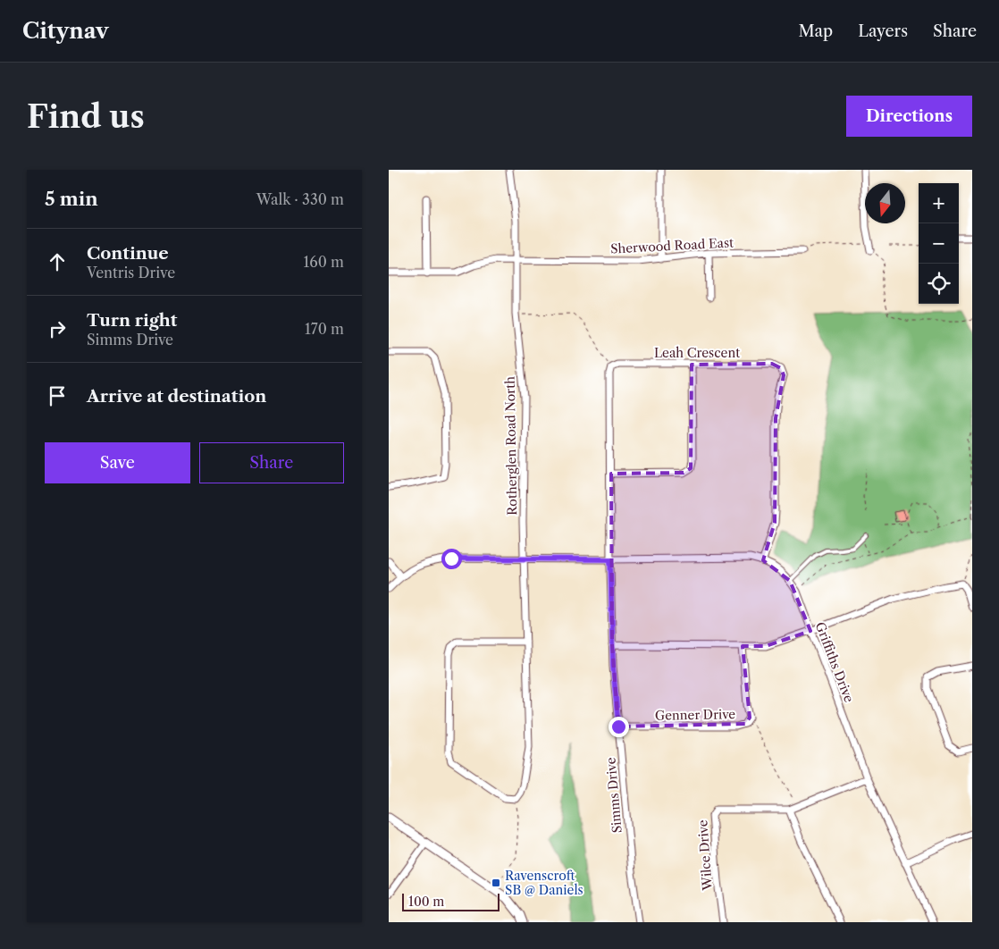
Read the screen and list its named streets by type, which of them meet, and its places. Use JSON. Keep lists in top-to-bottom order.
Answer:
{
  "streets": {
    "street": [
      "Sherwood Road East",
      "Leah Crescent",
      "Rotherglen Road North",
      "Griffiths Drive",
      "Genner Drive",
      "Simms Drive",
      "Wilce Drive"
    ]
  },
  "crossings": [
    ["Sherwood Road East", "Rotherglen Road North"],
    ["Leah Crescent", "Griffiths Drive"],
    ["Rotherglen Road North", "Griffiths Drive"],
    ["Griffiths Drive", "Simms Drive"],
    ["Griffiths Drive", "Wilce Drive"],
    ["Genner Drive", "Simms Drive"]
  ],
  "places": {
    "transit": ["Ravenscroft SB @ Daniels"]
  },
  "scale_bar": "100 m",
  "north": "bottom",
  "page": {
    "header": "Citynav",
    "nav": ["Map", "Layers", "Share"],
    "buttons": [
      "Directions",
      ["Save", "Share"]
    ],
    "title": "Find us",
    "heading": ["5 min", "Walk · 330 m"],
    "map_buttons": ["+", "−"],
    "list": [
      ["Continue", "Ventris Drive", "160 m"],
      ["Turn right", "Simms Drive", "170 m"],
      "Arrive at destination"
    ],
    "scale": "100 m"
  }
}
